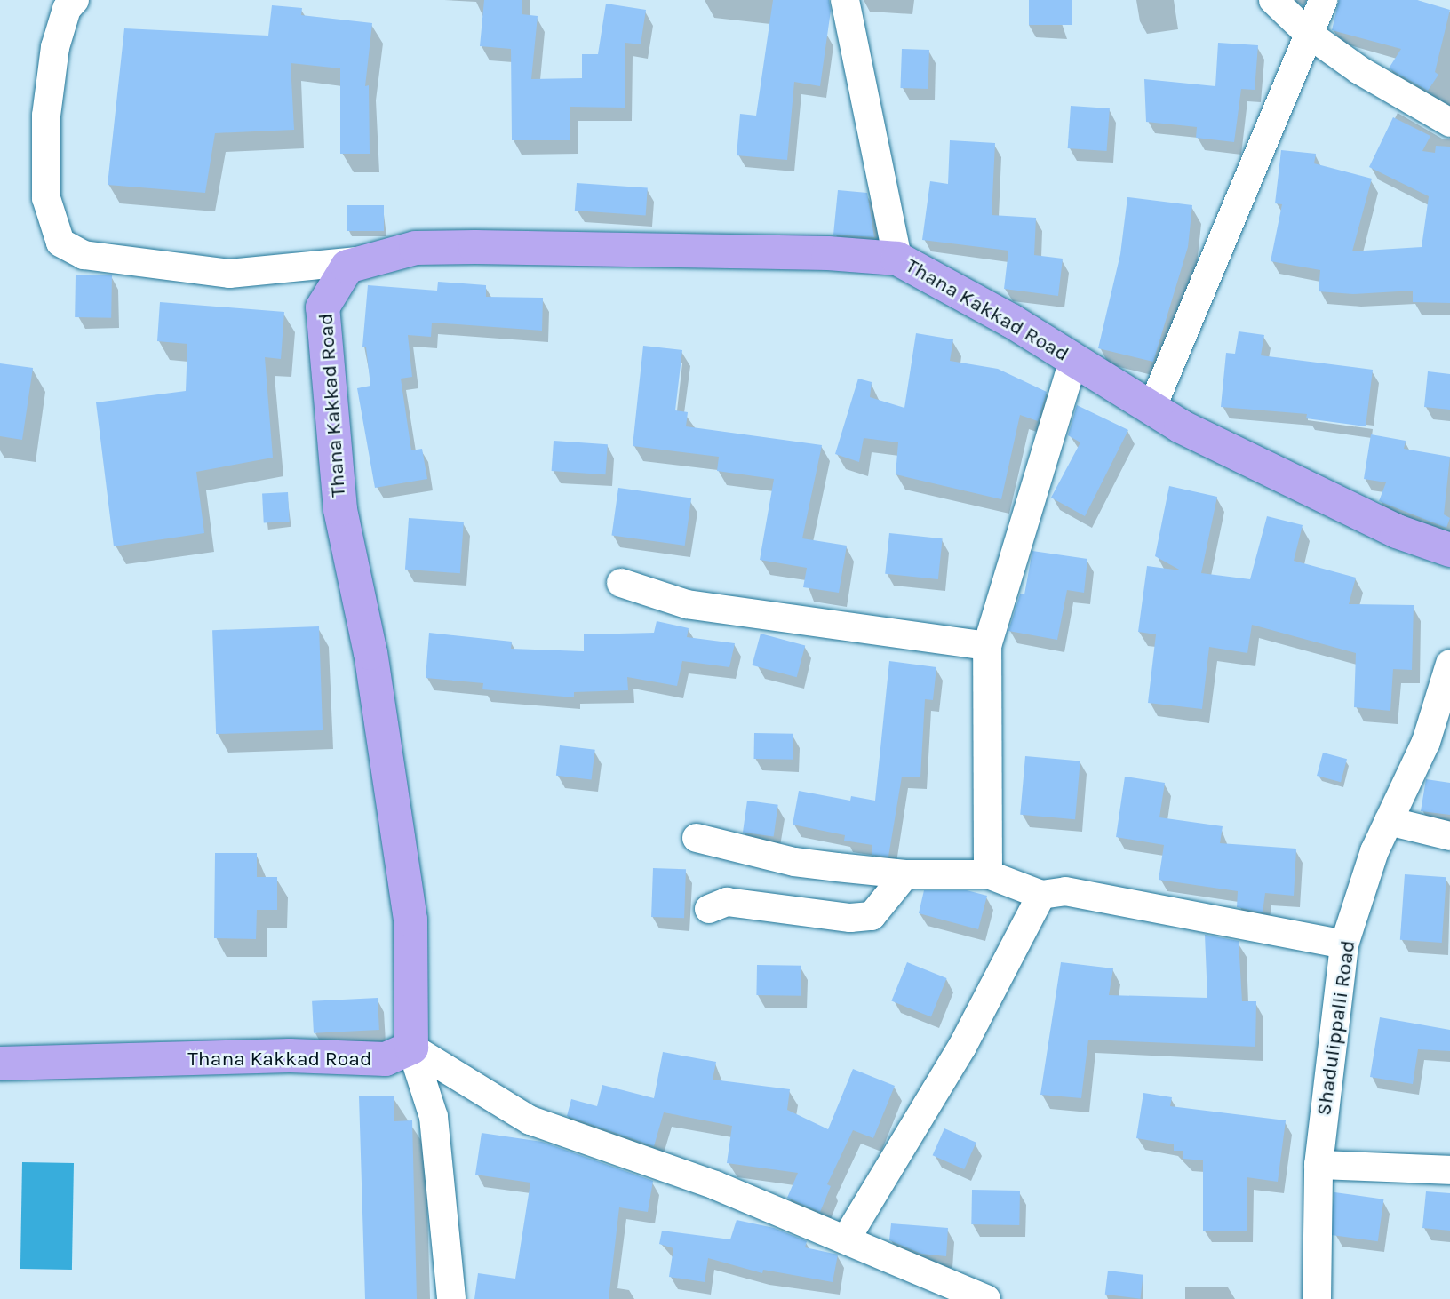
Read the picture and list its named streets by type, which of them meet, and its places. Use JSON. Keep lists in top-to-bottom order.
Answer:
{
  "streets": {
    "main road": ["Thana Kakkad Road"],
    "street": ["Shadulippalli Road"]
  }
}
